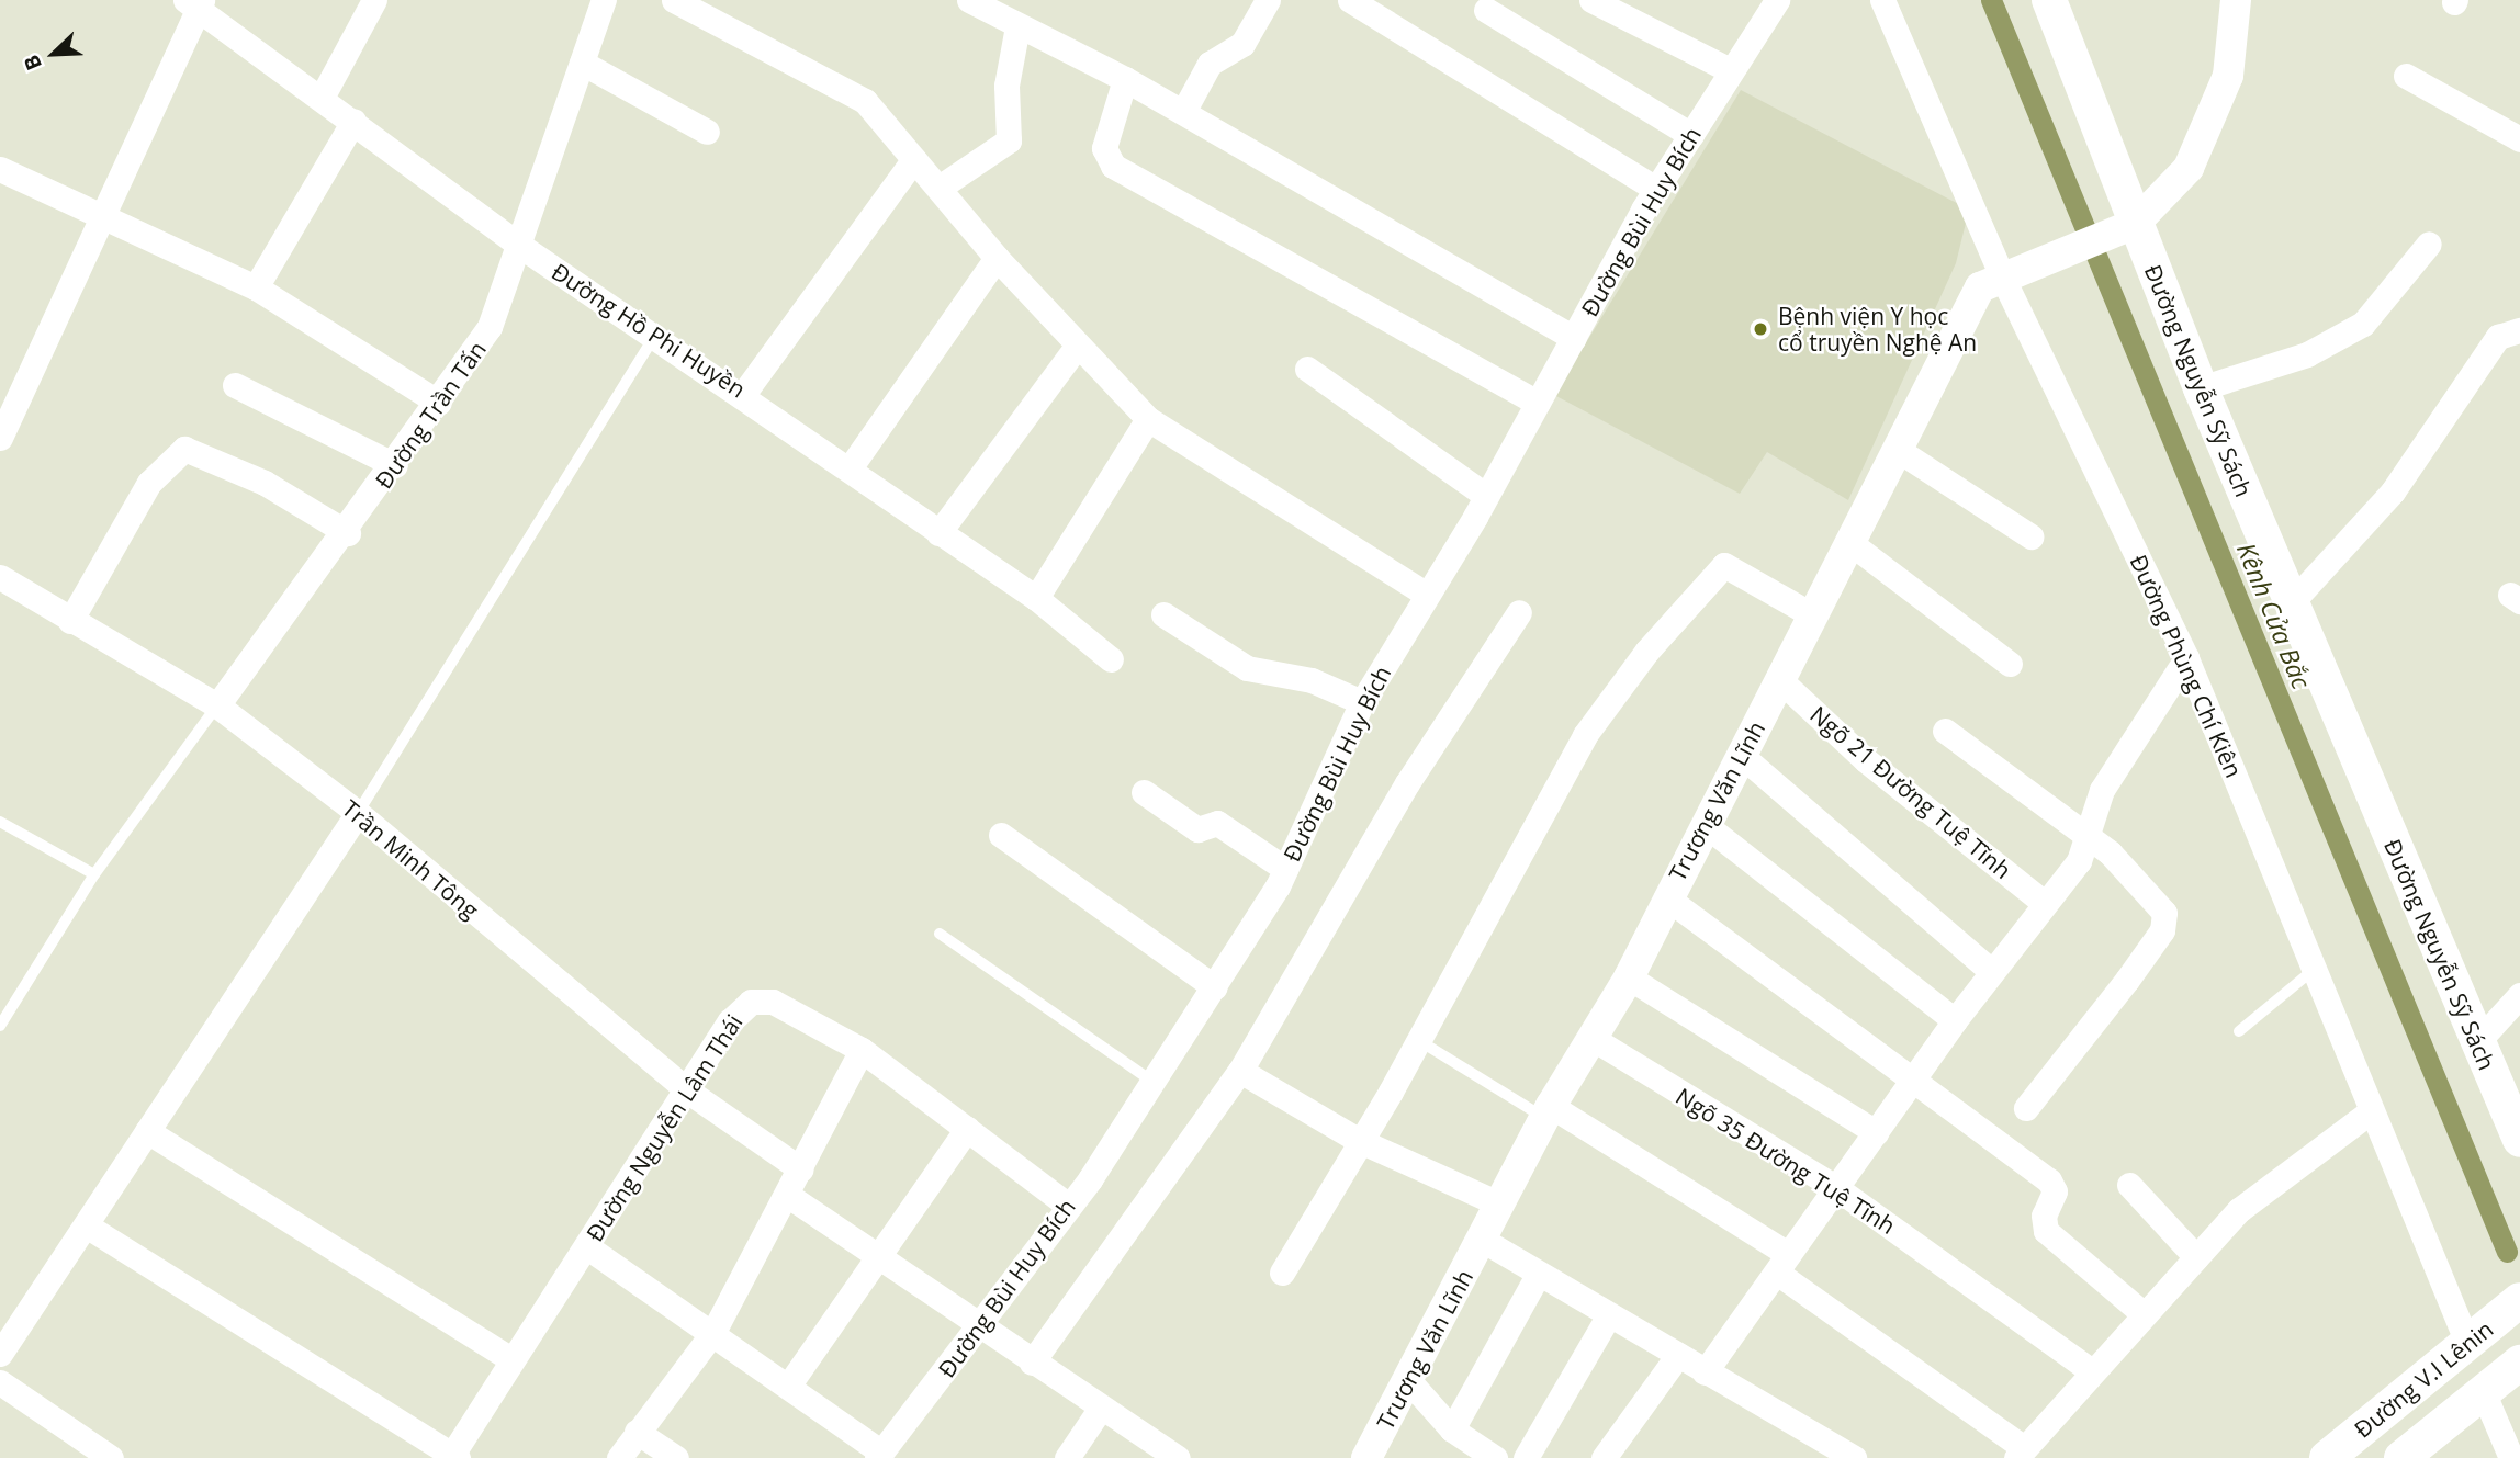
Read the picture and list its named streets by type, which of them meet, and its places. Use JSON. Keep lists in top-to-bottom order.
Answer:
{
  "streets": {
    "main road": ["Đường Nguyễn Sỹ Sách", "Đường V.I Lênin"],
    "street": [
      "Đường Bùi Huy Bích",
      "Đường Hồ Phi Huyền",
      "Đường Trần Tấn",
      "Đường Phùng Chí Kiên",
      "Ngõ 21 Đường Tuệ Tĩnh",
      "Trương Văn Lĩnh",
      "Trần Minh Tông",
      "Đường Nguyễn Lâm Thái",
      "Ngõ 35 Đường Tuệ Tĩnh"
    ]
  },
  "crossings": [
    ["Đường Bùi Huy Bích", "Đường Nguyễn Lâm Thái"],
    ["Đường Hồ Phi Huyền", "Đường Trần Tấn"],
    ["Đường Nguyễn Sỹ Sách", "Trương Văn Lĩnh"],
    ["Đường Trần Tấn", "Trần Minh Tông"],
    ["Đường Phùng Chí Kiên", "Trương Văn Lĩnh"],
    ["Đường Phùng Chí Kiên", "Đường V.I Lênin"],
    ["Ngõ 21 Đường Tuệ Tĩnh", "Trương Văn Lĩnh"],
    ["Trương Văn Lĩnh", "Ngõ 35 Đường Tuệ Tĩnh"],
    ["Trần Minh Tông", "Đường Nguyễn Lâm Thái"]
  ],
  "water": ["Kênh Cửa Bắc"],
  "places": ["Bệnh viện Y học cổ truyền Nghệ An"],
  "north": "bottom left"
}
